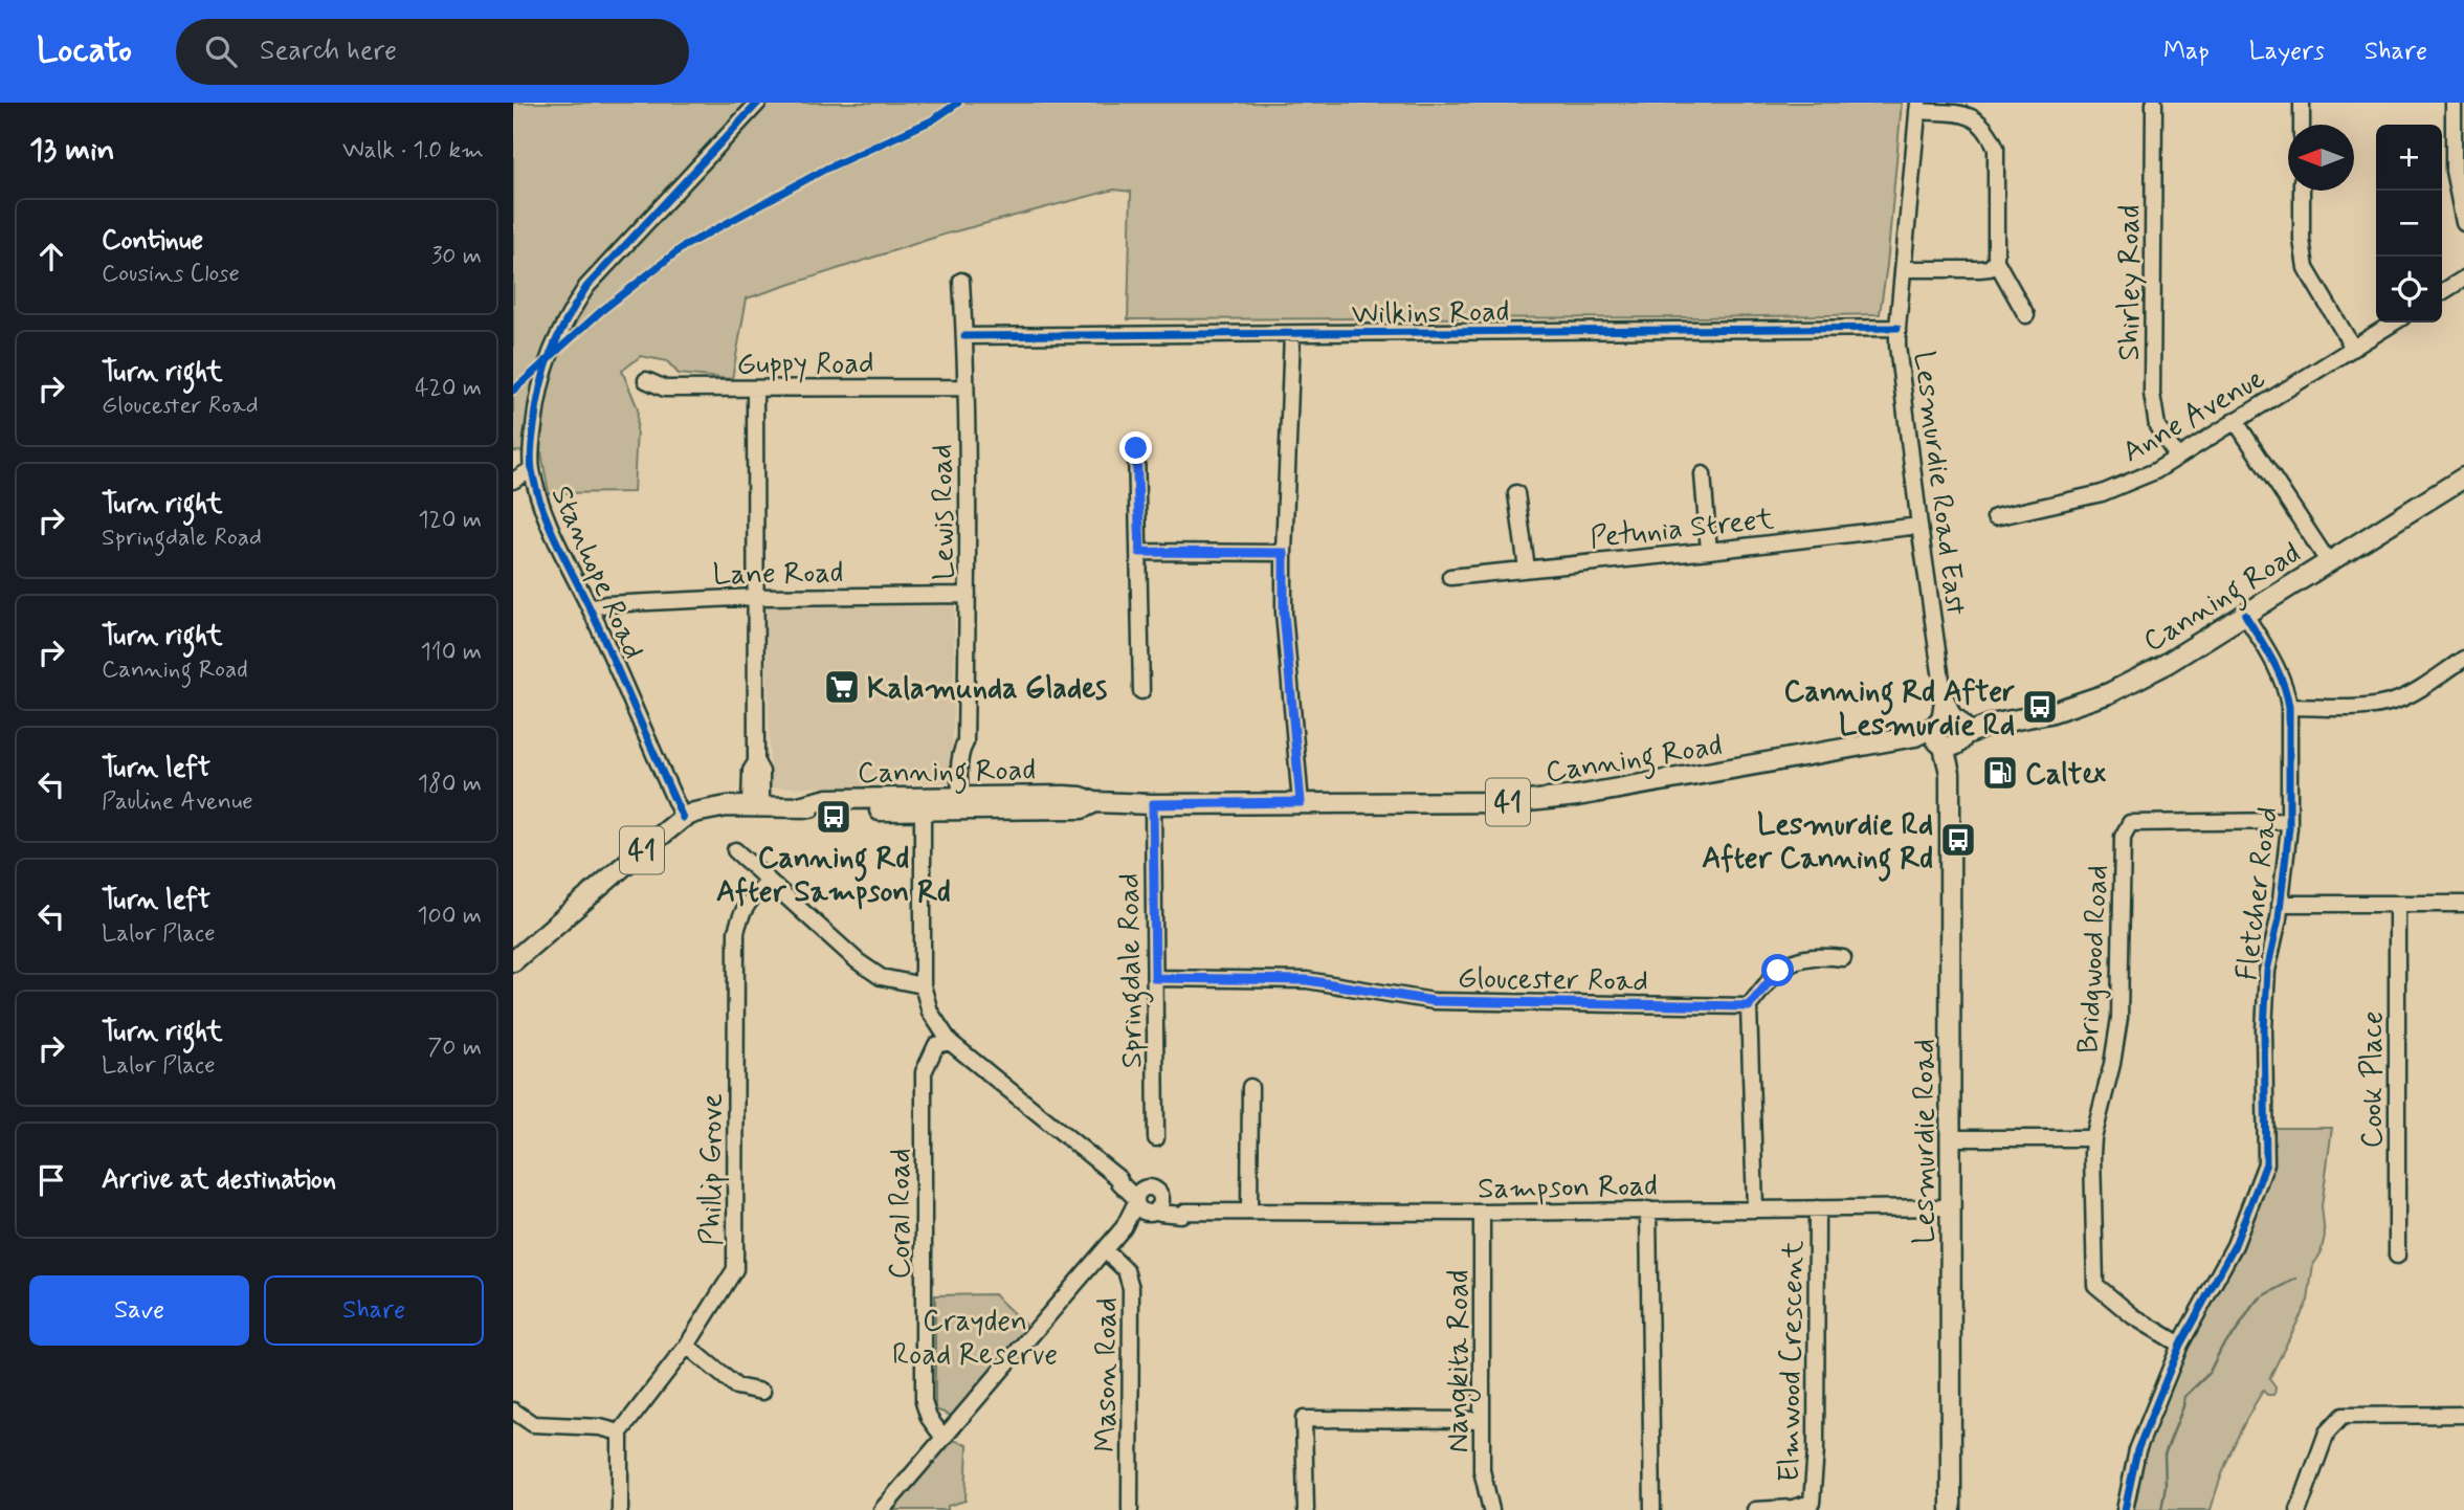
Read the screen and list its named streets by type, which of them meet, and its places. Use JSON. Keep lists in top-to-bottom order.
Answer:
{
  "streets": {
    "main road": ["Canning Road", "41", "Lesmurdie Road"],
    "street": [
      "Shirley Road",
      "Wilkins Road",
      "Guppy Road",
      "Anne Avenue",
      "Lesmurdie Road East",
      "Lewis Road",
      "Petunia Street",
      "Stanhope Road",
      "Lane Road",
      "Fletcher Road",
      "Bridgwood Road",
      "Springdale Road",
      "Gloucester Road",
      "Cook Place",
      "Phillip Grove",
      "Sampson Road",
      "Coral Road",
      "Nangkita Road",
      "Elmwood Crescent",
      "Mason Road"
    ]
  },
  "crossings": [
    ["Shirley Road", "Anne Avenue"],
    ["Wilkins Road", "Lesmurdie Road East"],
    ["Wilkins Road", "Lewis Road"],
    ["Guppy Road", "Lewis Road"],
    ["Lesmurdie Road East", "Petunia Street"],
    ["Lesmurdie Road East", "Canning Road"],
    ["Lesmurdie Road East", "Lesmurdie Road"],
    ["Lewis Road", "Lane Road"],
    ["Lewis Road", "Canning Road"],
    ["Stanhope Road", "Lane Road"],
    ["Stanhope Road", "Canning Road"],
    ["Canning Road", "Fletcher Road"],
    ["Canning Road", "Springdale Road"],
    ["Canning Road", "Lesmurdie Road"],
    ["Canning Road", "Sampson Road"],
    ["Fletcher Road", "Bridgwood Road"],
    ["Springdale Road", "Gloucester Road"],
    ["Lesmurdie Road", "Sampson Road"],
    ["Sampson Road", "Coral Road"],
    ["Sampson Road", "Nangkita Road"],
    ["Sampson Road", "Elmwood Crescent"]
  ],
  "parks": ["Crayden Road Reserve"],
  "places": {
    "supermarket": ["Kalamunda Glades"],
    "bus stop": ["Canning Rd After Lesmurdie Rd", "Canning Rd After Sampson Rd", "Lesmurdie Rd After Canning Rd"],
    "fuel station": ["Caltex"]
  },
  "north": "left",
  "page": {
    "header": "Locato",
    "search": "Search here",
    "nav": ["Map", "Layers", "Share"],
    "heading": ["13 min", "Walk · 1.0 km"],
    "map_buttons": ["+", "−"],
    "list": [
      ["Continue", "Cousins Close", "30 m"],
      ["Turn right", "Gloucester Road", "420 m"],
      ["Turn right", "Springdale Road", "120 m"],
      ["Turn right", "Canning Road", "110 m"],
      ["Turn left", "Pauline Avenue", "180 m"],
      ["Turn left", "Lalor Place", "100 m"],
      ["Turn right", "Lalor Place", "70 m"],
      "Arrive at destination"
    ],
    "buttons": ["Save", "Share"]
  }
}
